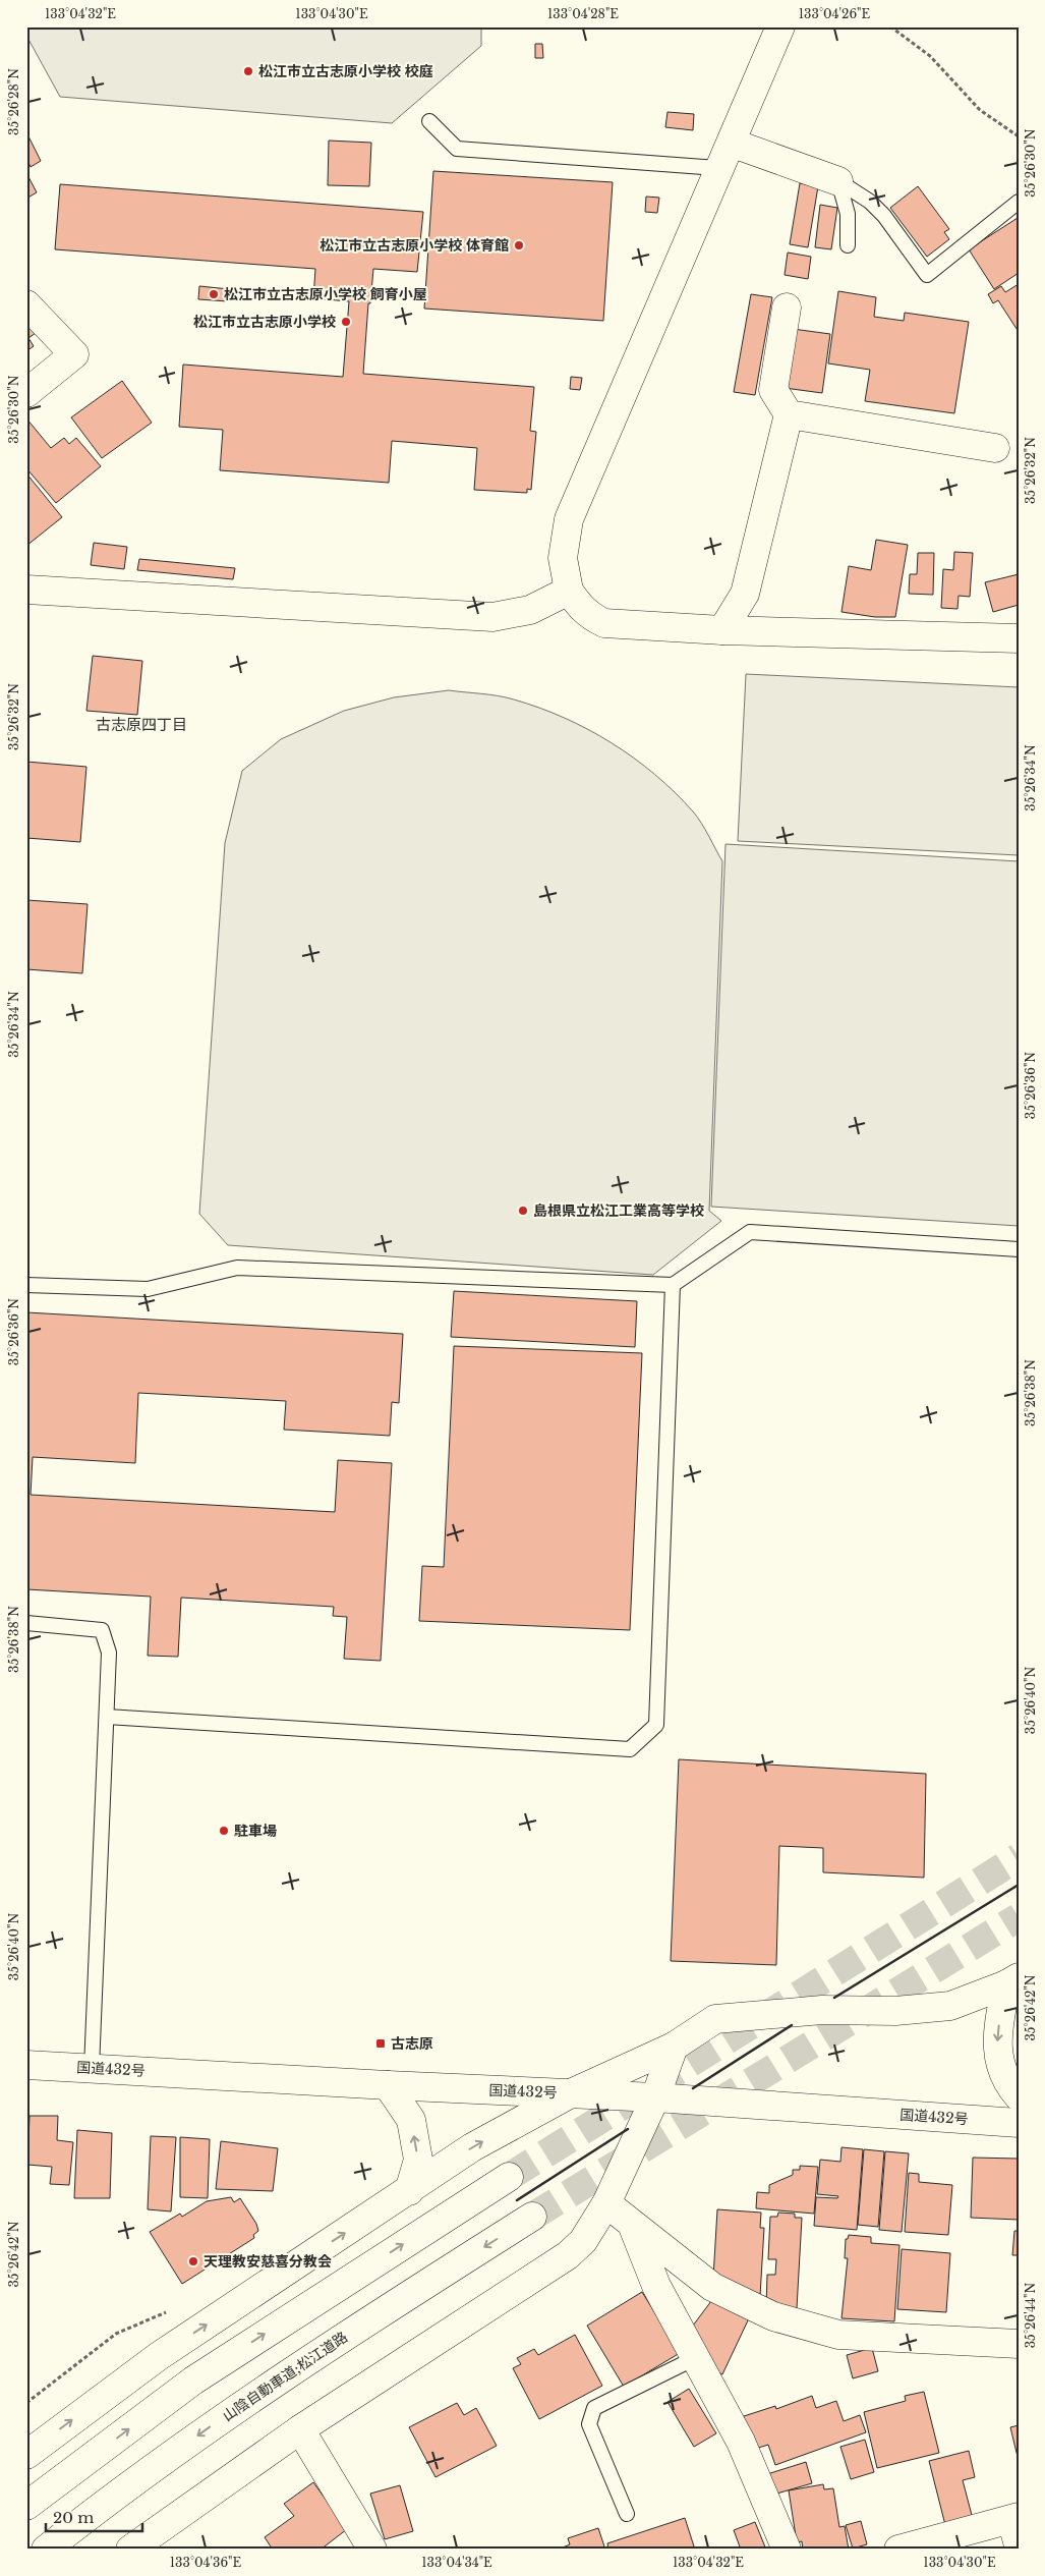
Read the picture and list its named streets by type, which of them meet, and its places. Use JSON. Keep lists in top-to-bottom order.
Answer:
{
  "streets": {
    "main road": ["国道432号", "山陰自動車道;松江道路"]
  },
  "districts": ["古志原四丁目"],
  "places": {
    "other": [
      "松江市立古志原小学校 校庭",
      "松江市立古志原小学校 体育館",
      "松江市立古志原小学校 飼育小屋",
      "松江市立古志原小学校",
      "島根県立松江工業高等学校",
      "駐車場",
      "天理教安慈喜分教会"
    ],
    "transit": ["古志原"]
  },
  "scale_bar": "20 m",
  "coordinates": [
    "133°04'32\"E",
    "133°04'30\"E",
    "133°04'28\"E",
    "133°04'26\"E",
    "35°26'28\"N",
    "35°26'30\"N",
    "35°26'32\"N",
    "35°26'34\"N",
    "35°26'36\"N",
    "35°26'38\"N",
    "35°26'40\"N",
    "35°26'42\"N",
    "35°26'44\"N",
    "133°04'36\"E",
    "133°04'34\"E"
  ]
}
